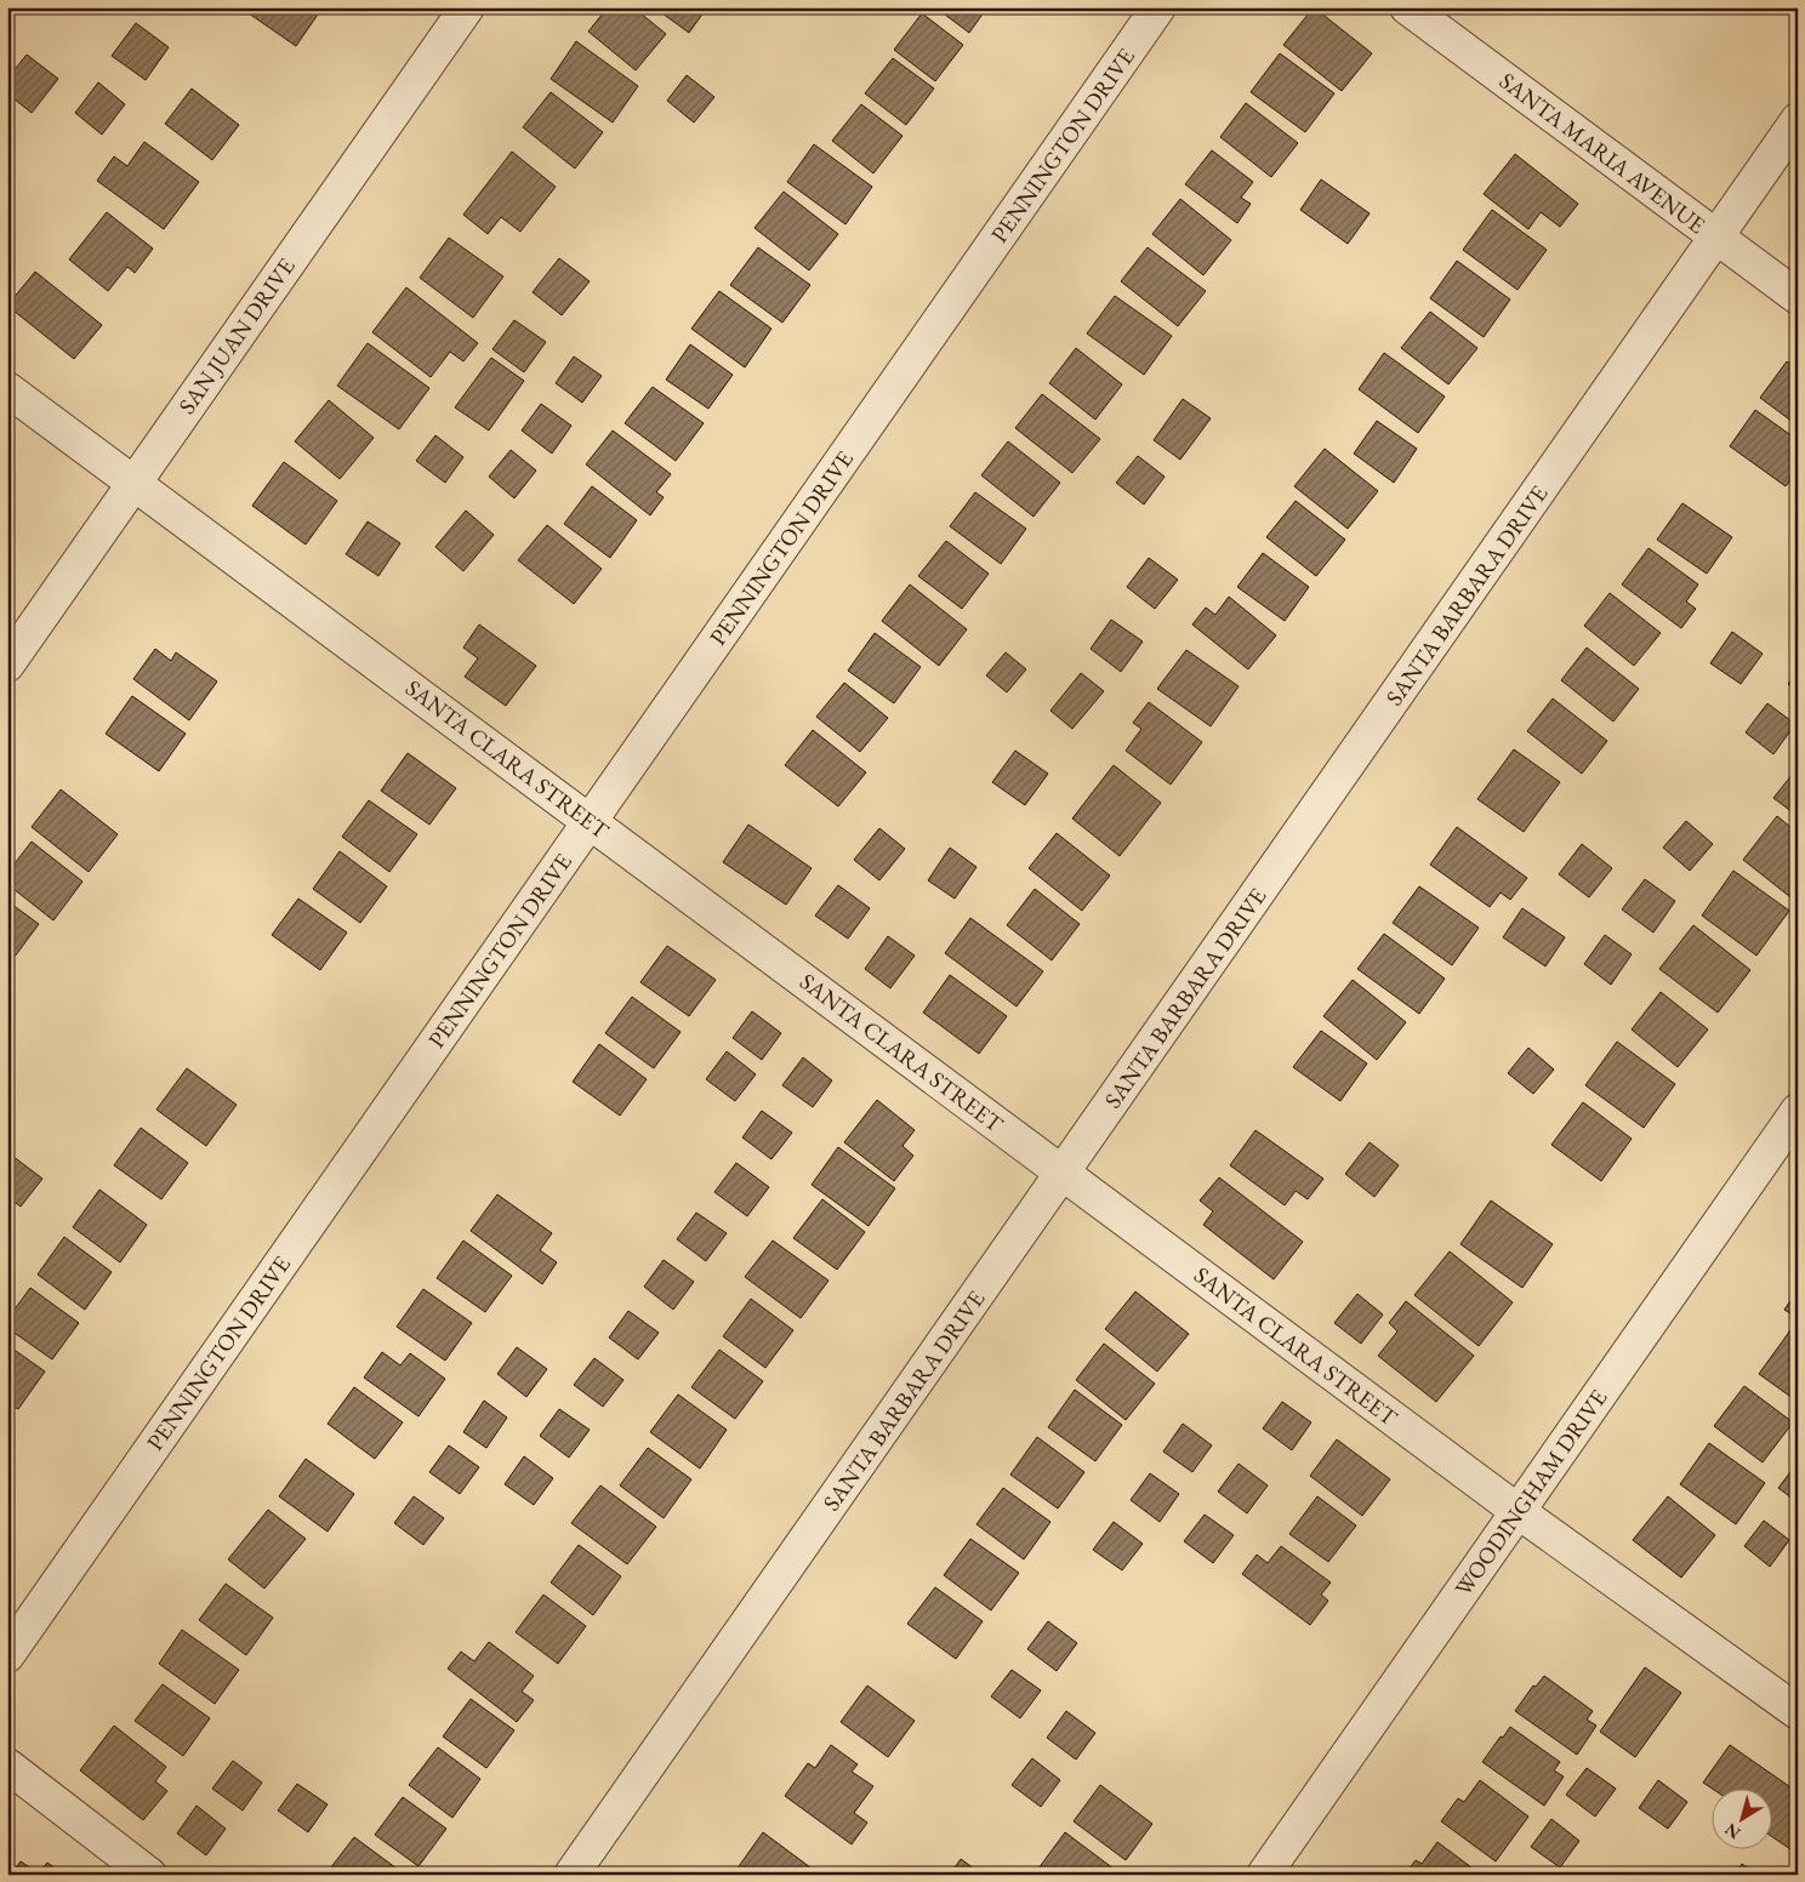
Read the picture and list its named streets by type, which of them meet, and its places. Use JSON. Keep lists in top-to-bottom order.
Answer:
{
  "streets": {
    "street": [
      "PENNINGTON DRIVE",
      "SANTA MARIA AVENUE",
      "SAN JUAN DRIVE",
      "SANTA BARBARA DRIVE",
      "SANTA CLARA STREET",
      "WOODINGHAM DRIVE"
    ]
  },
  "crossings": [
    ["PENNINGTON DRIVE", "SANTA CLARA STREET"],
    ["SANTA MARIA AVENUE", "SANTA BARBARA DRIVE"],
    ["SAN JUAN DRIVE", "SANTA CLARA STREET"],
    ["SANTA BARBARA DRIVE", "SANTA CLARA STREET"],
    ["SANTA CLARA STREET", "WOODINGHAM DRIVE"]
  ],
  "north": "bottom left"
}
